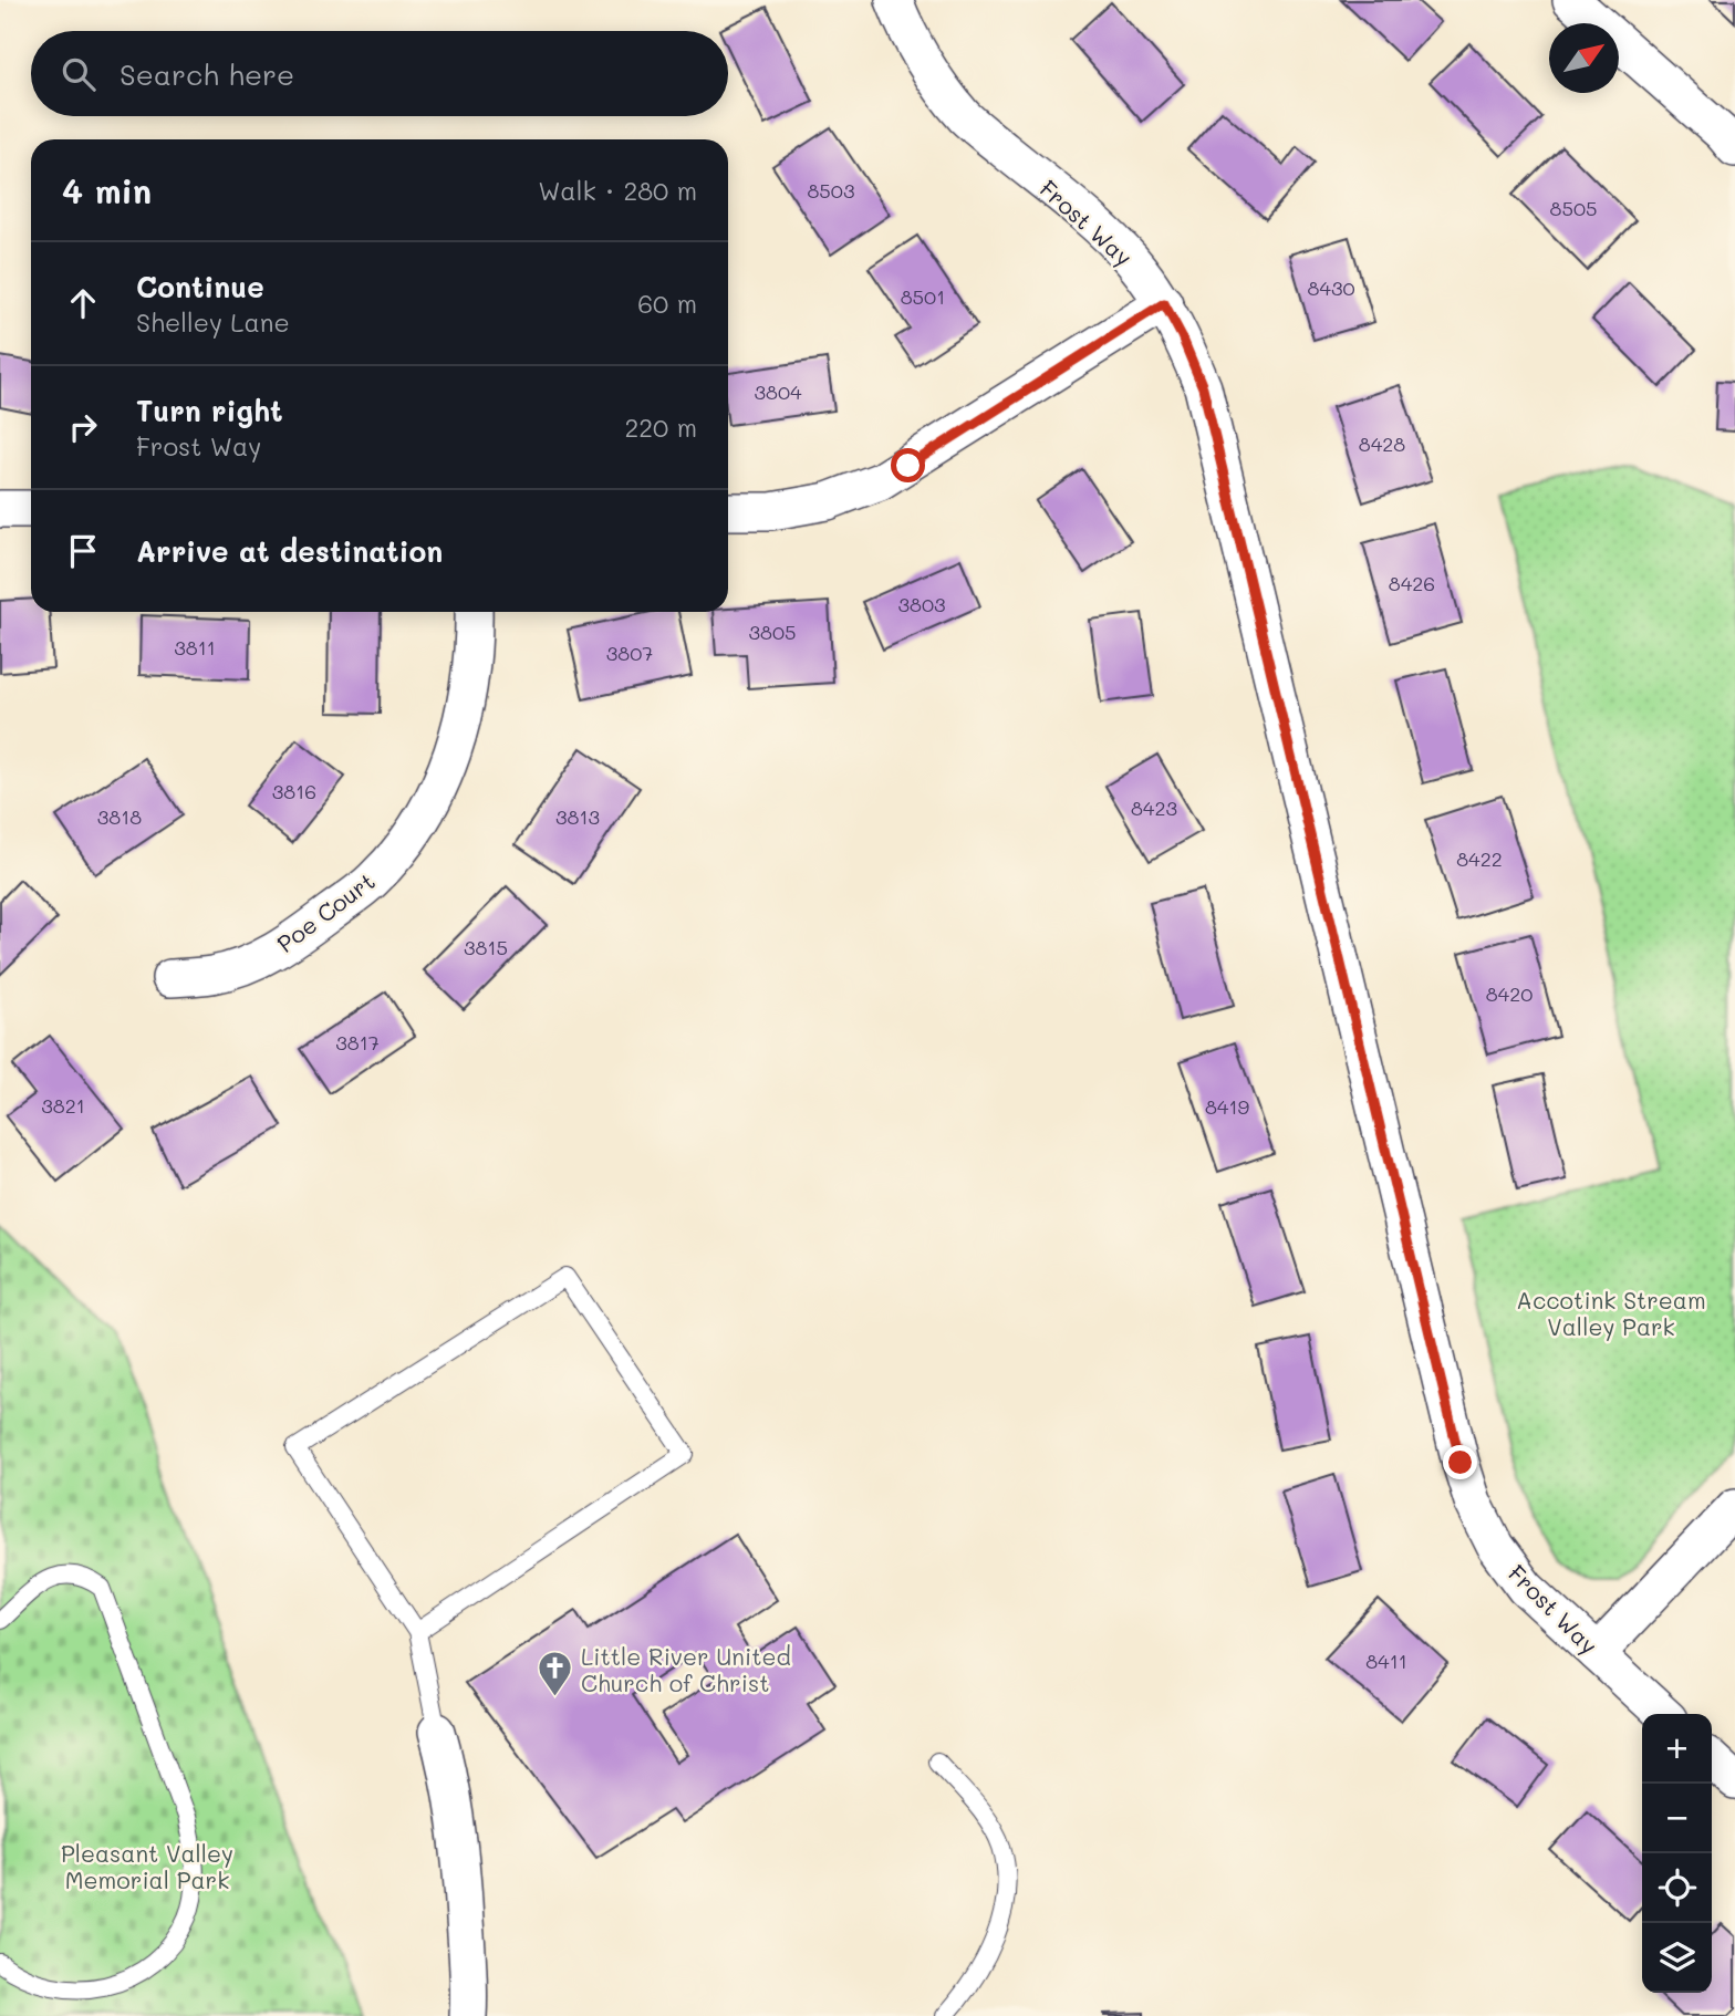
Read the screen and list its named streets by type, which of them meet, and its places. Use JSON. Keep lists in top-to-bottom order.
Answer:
{
  "streets": {
    "street": ["Frost Way", "Poe Court"]
  },
  "parks": ["Accotink Stream Valley Park", "Pleasant Valley Memorial Park"],
  "places": {
    "church": ["Little River United Church of Christ"]
  },
  "house_numbers": [
    "8503",
    "8505",
    "8430",
    "8501",
    "3804",
    "8428",
    "8426",
    "3803",
    "3805",
    "3811",
    "3807",
    "3816",
    "8423",
    "3818",
    "3813",
    "8422",
    "3815",
    "8420",
    "3817",
    "3821",
    "8419",
    "8411"
  ],
  "north": "top right",
  "page": {
    "search": "Search here",
    "heading": ["4 min", "Walk · 280 m"],
    "list": [
      ["Continue", "Shelley Lane", "60 m"],
      ["Turn right", "Frost Way", "220 m"],
      "Arrive at destination"
    ],
    "map_buttons": ["+", "−"]
  }
}
